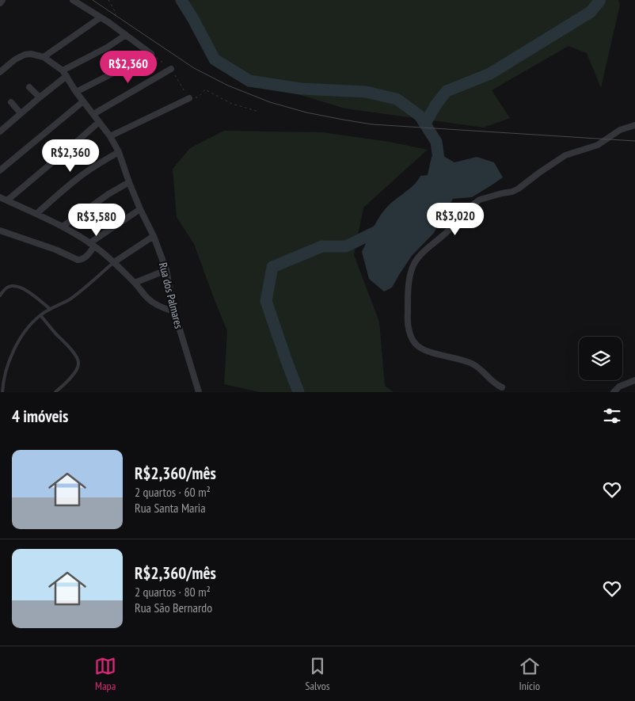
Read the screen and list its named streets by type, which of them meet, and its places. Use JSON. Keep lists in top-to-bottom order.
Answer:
{
  "streets": {
    "street": ["Rua dos Palmares"]
  },
  "page": {
    "price": [
      "R$2,360",
      "R$2,360",
      "R$3,020",
      "R$3,580"
    ],
    "heading": "4 imóveis",
    "list": [
      {
        "name": "R$2,360/mês",
        "note": "2 quartos · 60 m² · Rua Santa Maria"
      },
      {
        "name": "R$2,360/mês",
        "note": "2 quartos · 80 m² · Rua São Bernardo"
      }
    ],
    "tabs": ["Mapa", "Salvos", "Início"]
  }
}
